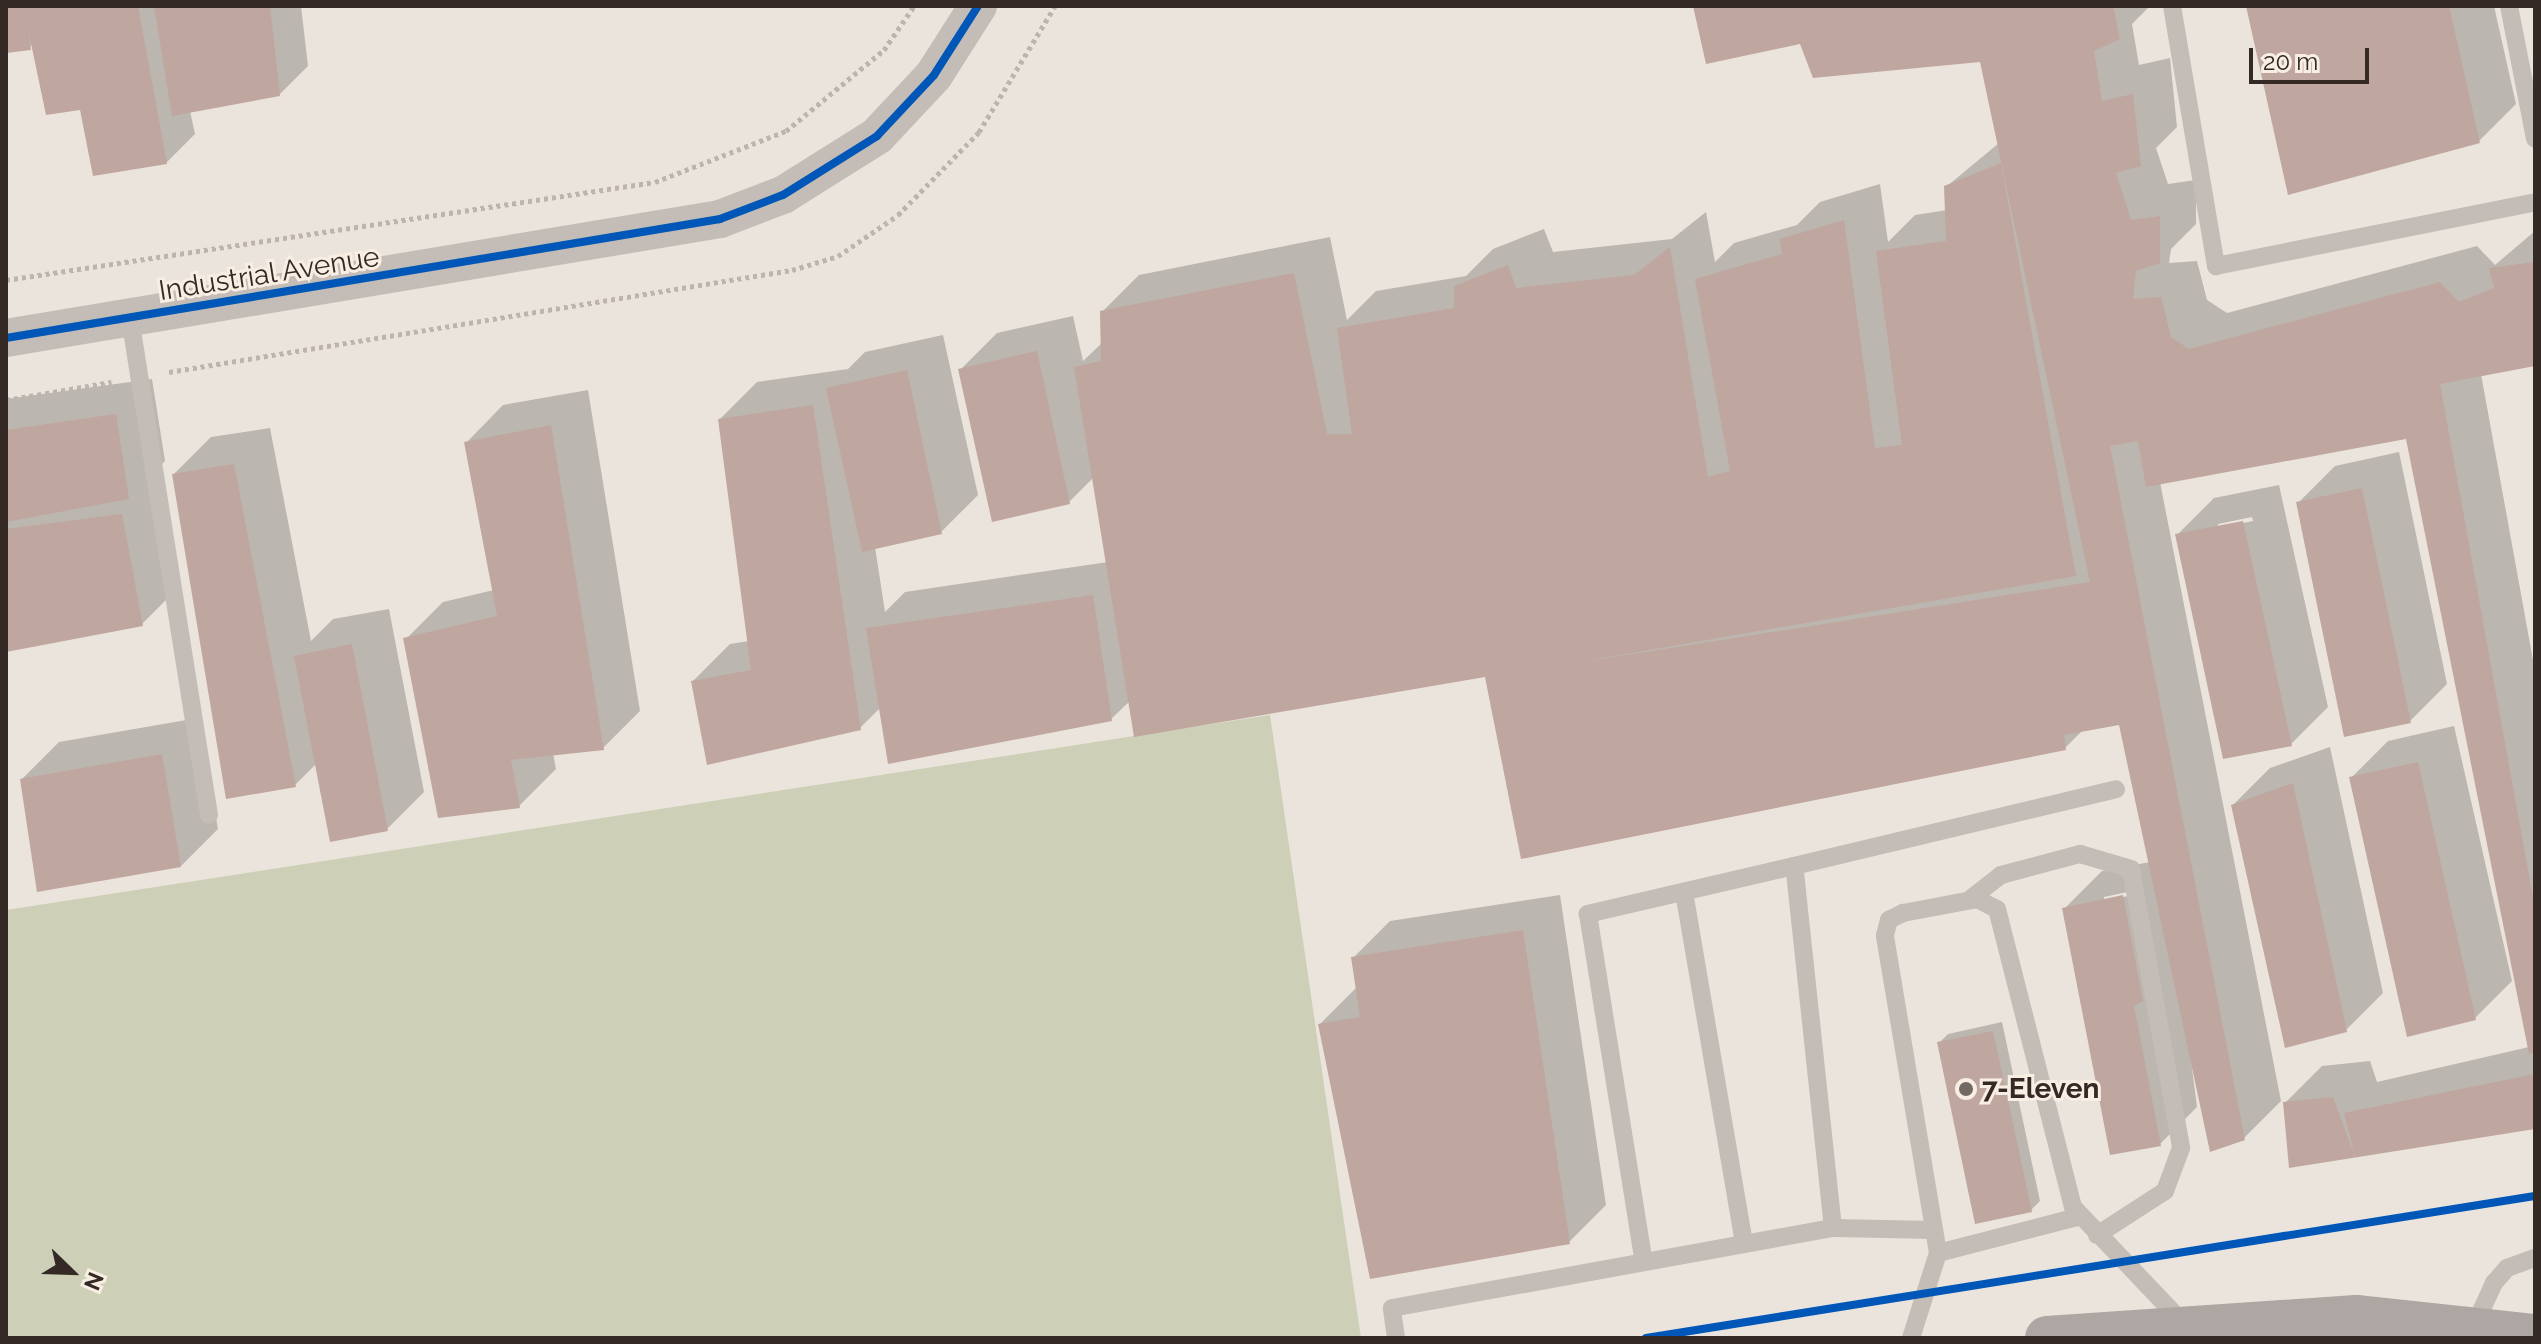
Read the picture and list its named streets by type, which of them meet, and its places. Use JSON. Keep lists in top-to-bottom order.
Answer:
{
  "streets": {
    "street": ["Industrial Avenue"]
  },
  "places": ["7-Eleven"],
  "scale_bar": "20 m",
  "north": "bottom right"
}
